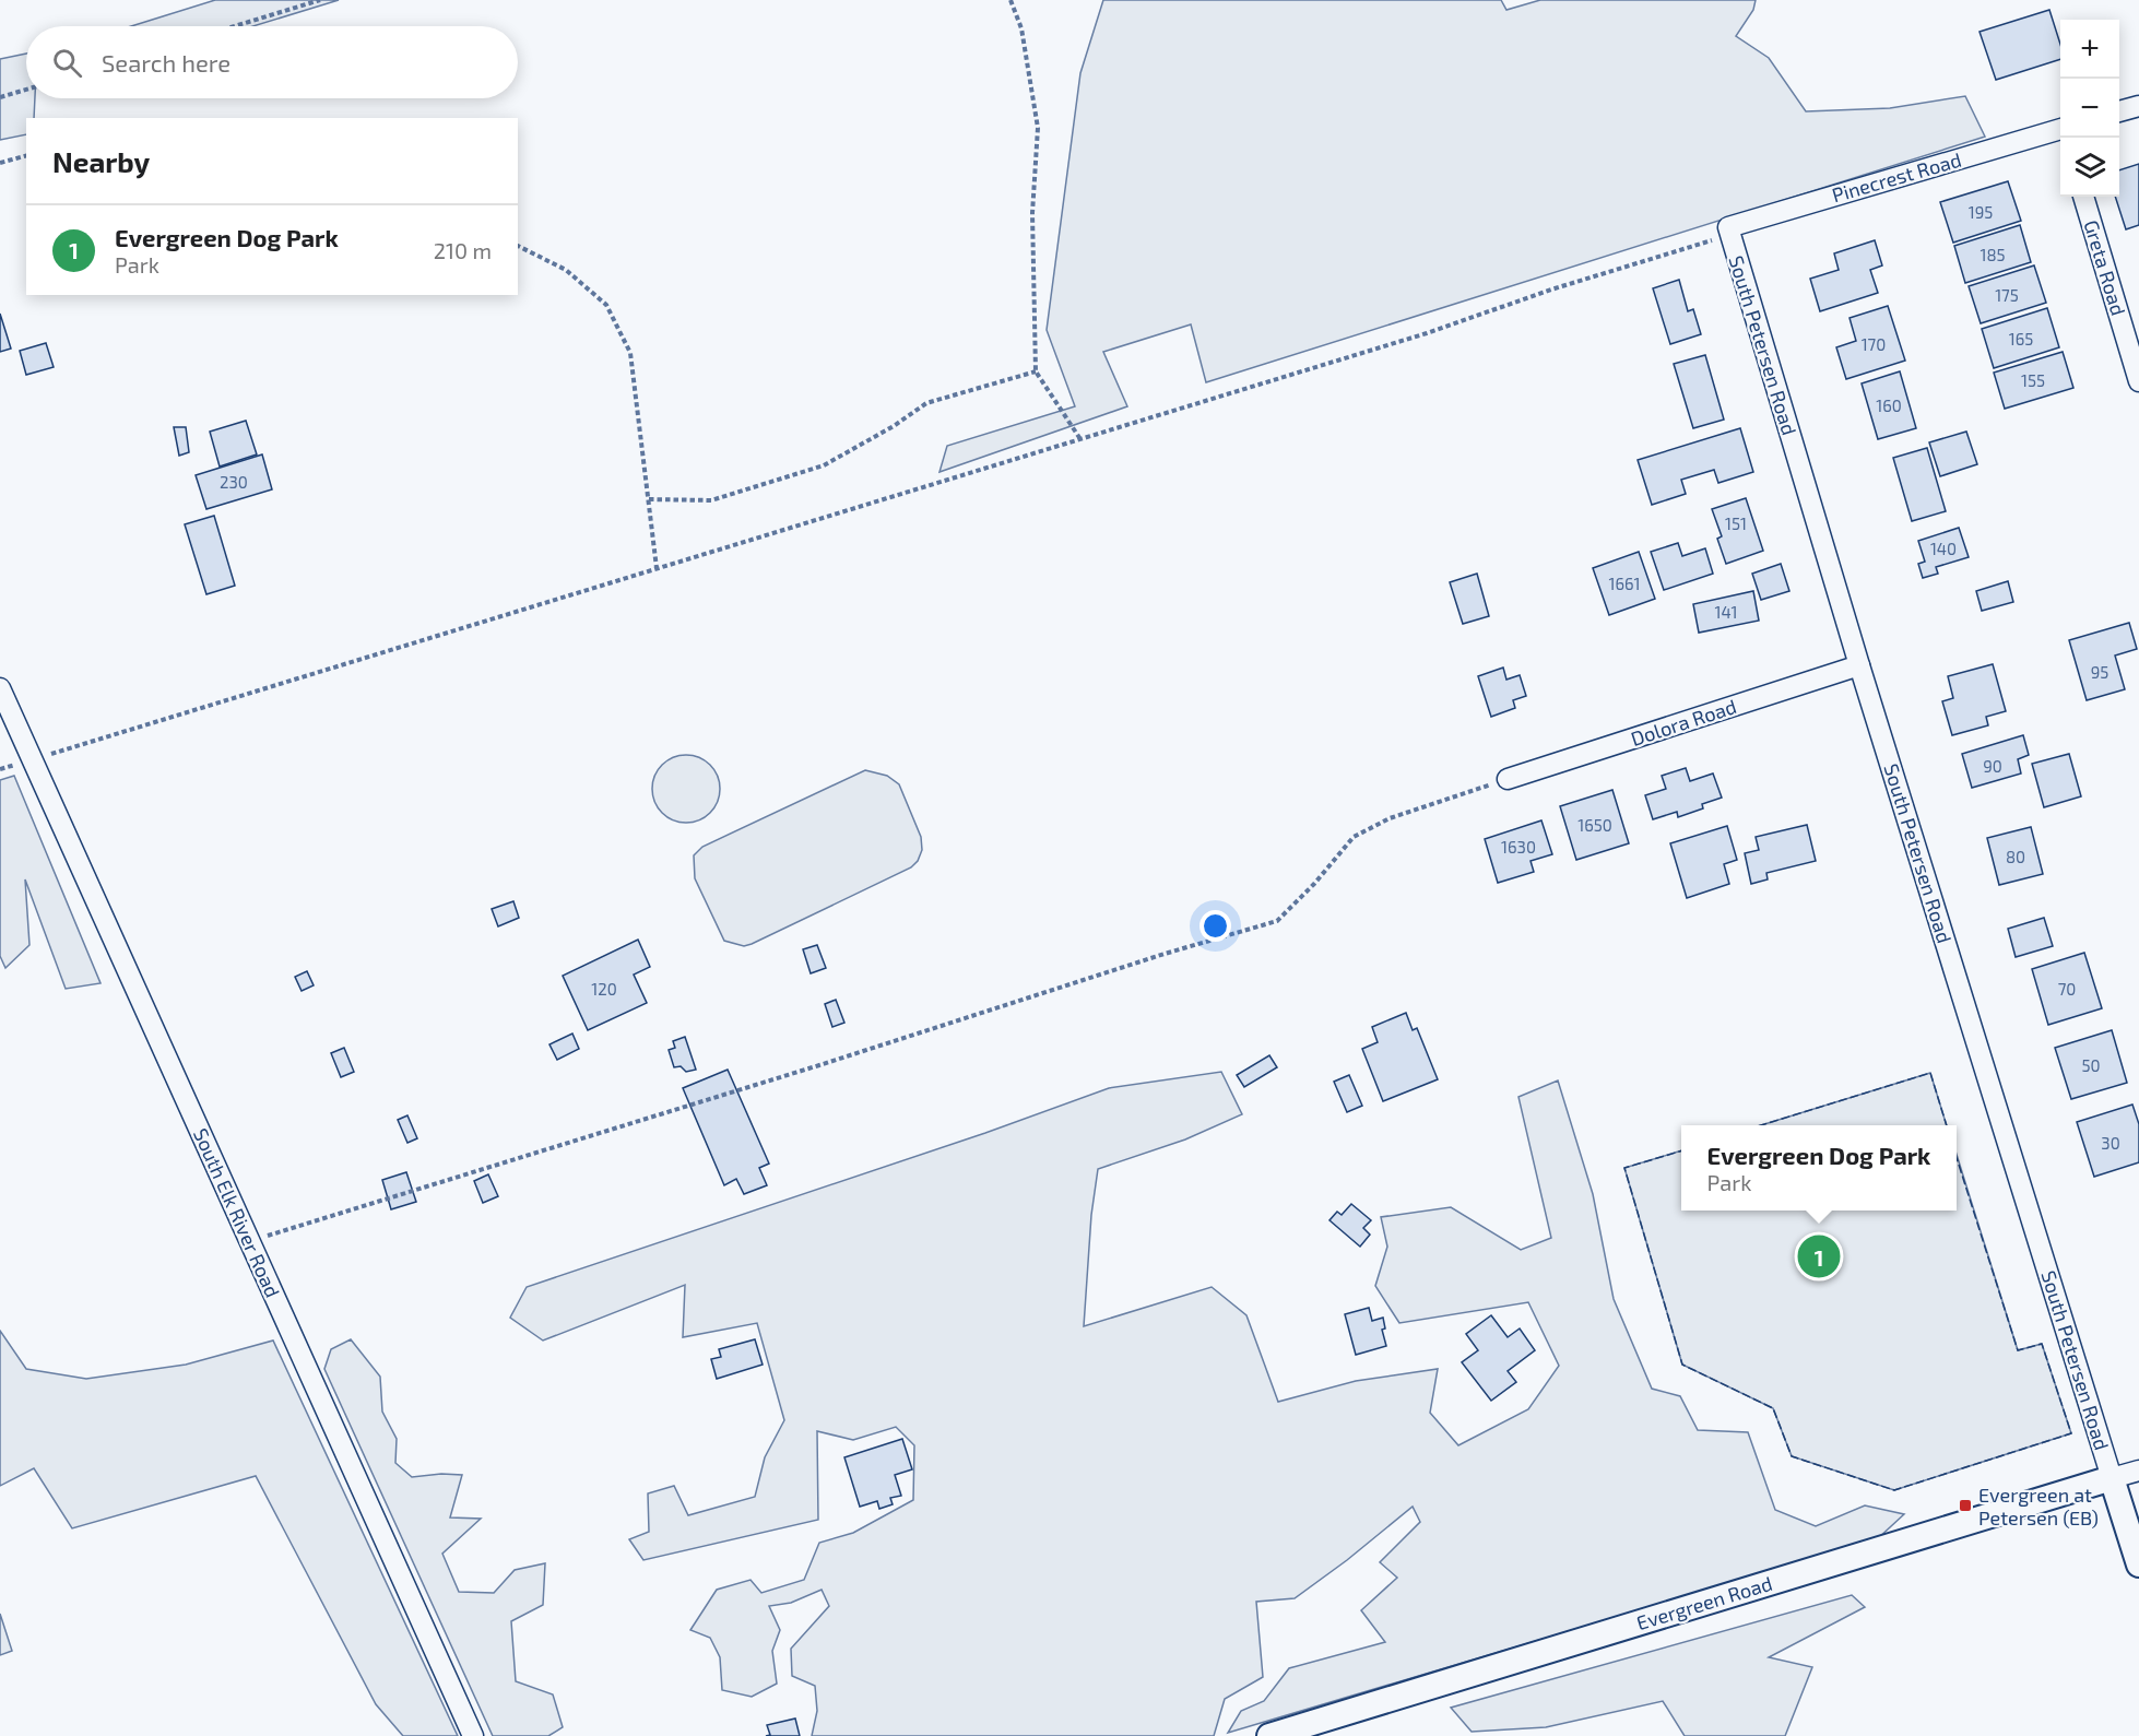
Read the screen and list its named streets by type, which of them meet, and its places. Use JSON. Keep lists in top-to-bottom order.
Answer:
{
  "streets": {
    "street": [
      "Pinecrest Road",
      "Greta Road",
      "South Petersen Road",
      "Dolora Road",
      "South Elk River Road",
      "Evergreen Road"
    ]
  },
  "crossings": [
    ["Pinecrest Road", "South Petersen Road"],
    ["South Petersen Road", "Dolora Road"],
    ["South Petersen Road", "Evergreen Road"]
  ],
  "places": {
    "transit": ["Evergreen at Petersen (EB)"]
  },
  "house_numbers": [
    "195",
    "185",
    "175",
    "165",
    "170",
    "155",
    "160",
    "230",
    "151",
    "140",
    "1661",
    "141",
    "95",
    "90",
    "1650",
    "1630",
    "80",
    "120",
    "70",
    "50",
    "30"
  ],
  "page": {
    "map_buttons": ["+", "−"],
    "search": "Search here",
    "heading": "Nearby",
    "list": [
      {
        "mark": "1",
        "name": "Evergreen Dog Park",
        "note": "Park",
        "value": "210 m"
      }
    ],
    "popup": ["Evergreen Dog Park", "Park"],
    "pins": "1"
  }
}
